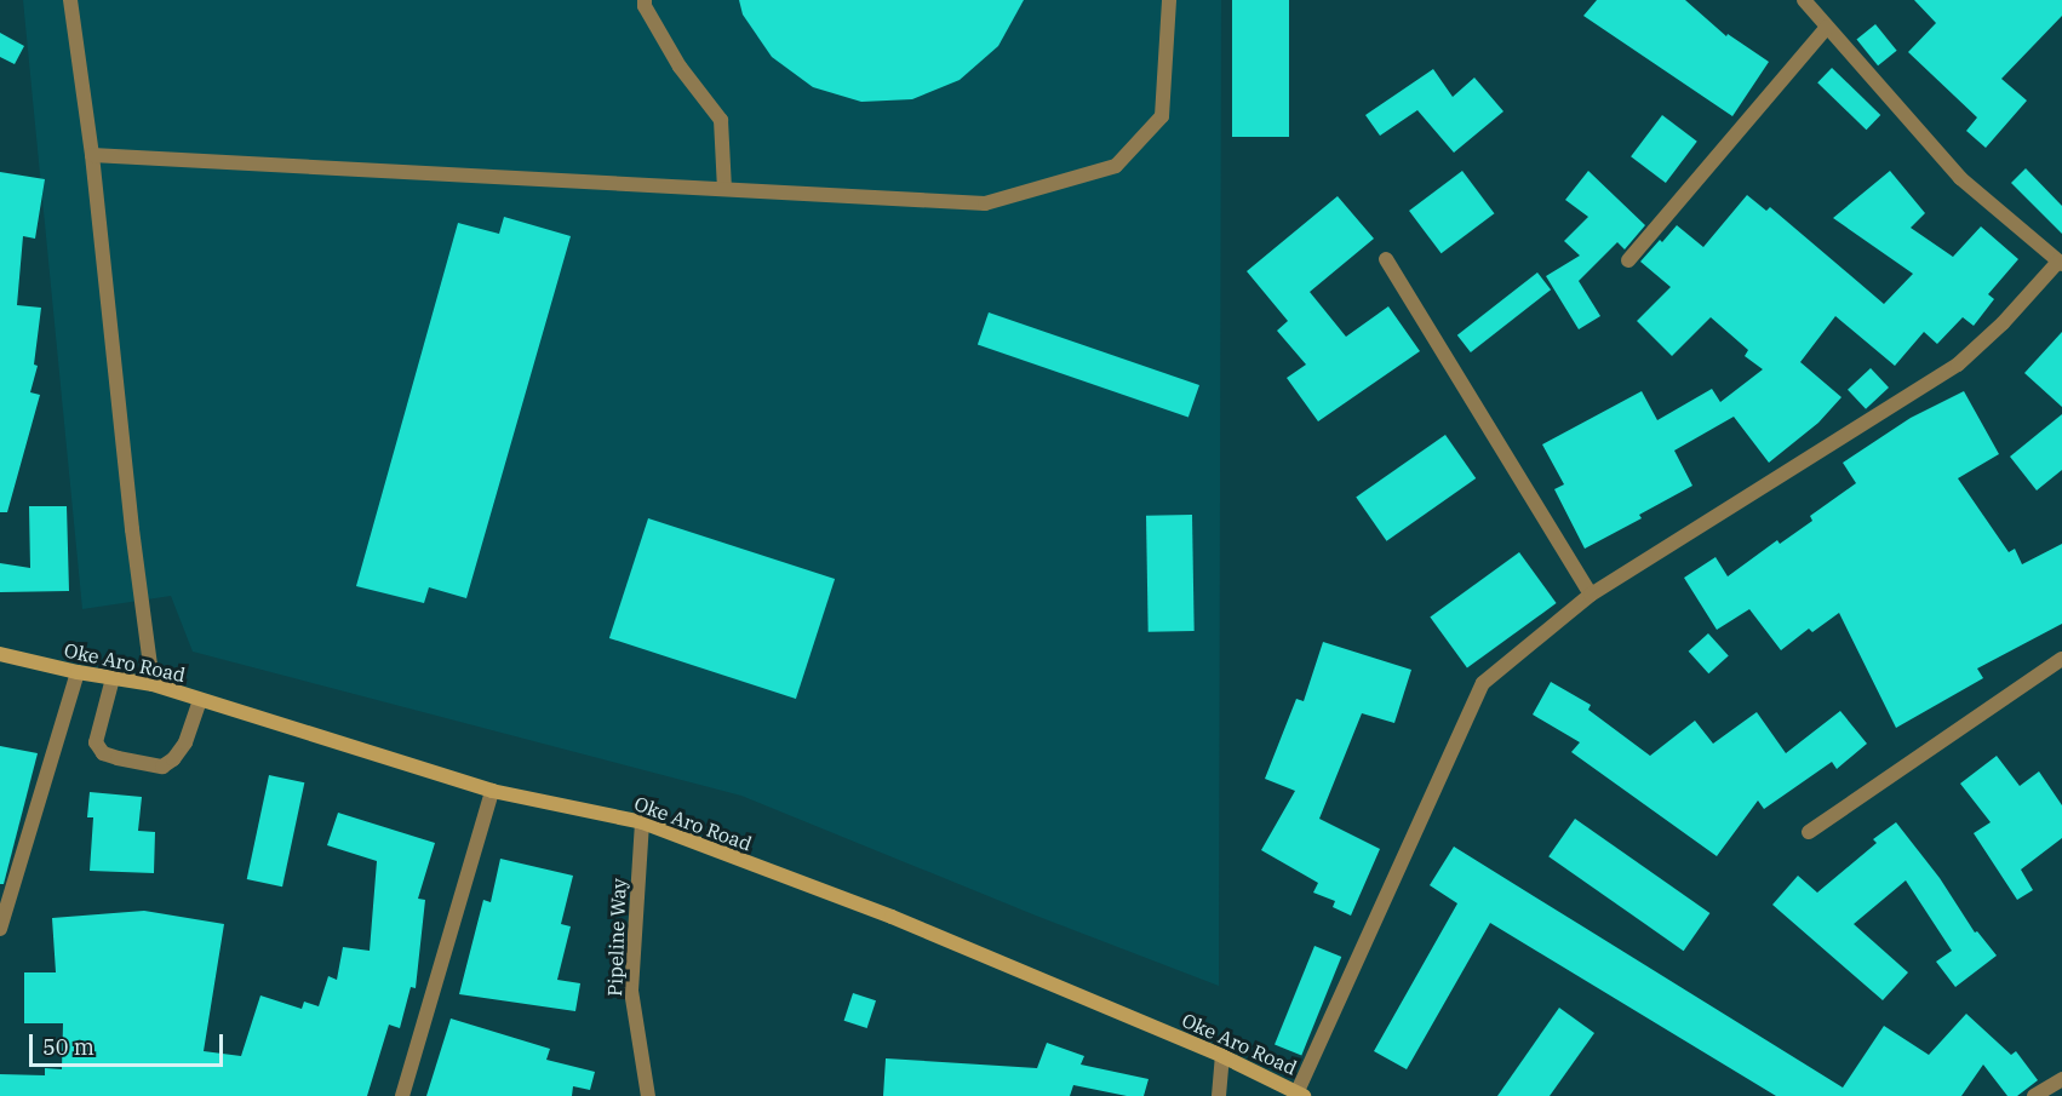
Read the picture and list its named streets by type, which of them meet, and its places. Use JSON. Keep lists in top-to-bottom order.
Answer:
{
  "streets": {
    "main road": ["Oke Aro Road"],
    "street": ["Pipeline Way"]
  },
  "crossings": [
    ["Oke Aro Road", "Pipeline Way"]
  ],
  "scale_bar": "50 m"
}
